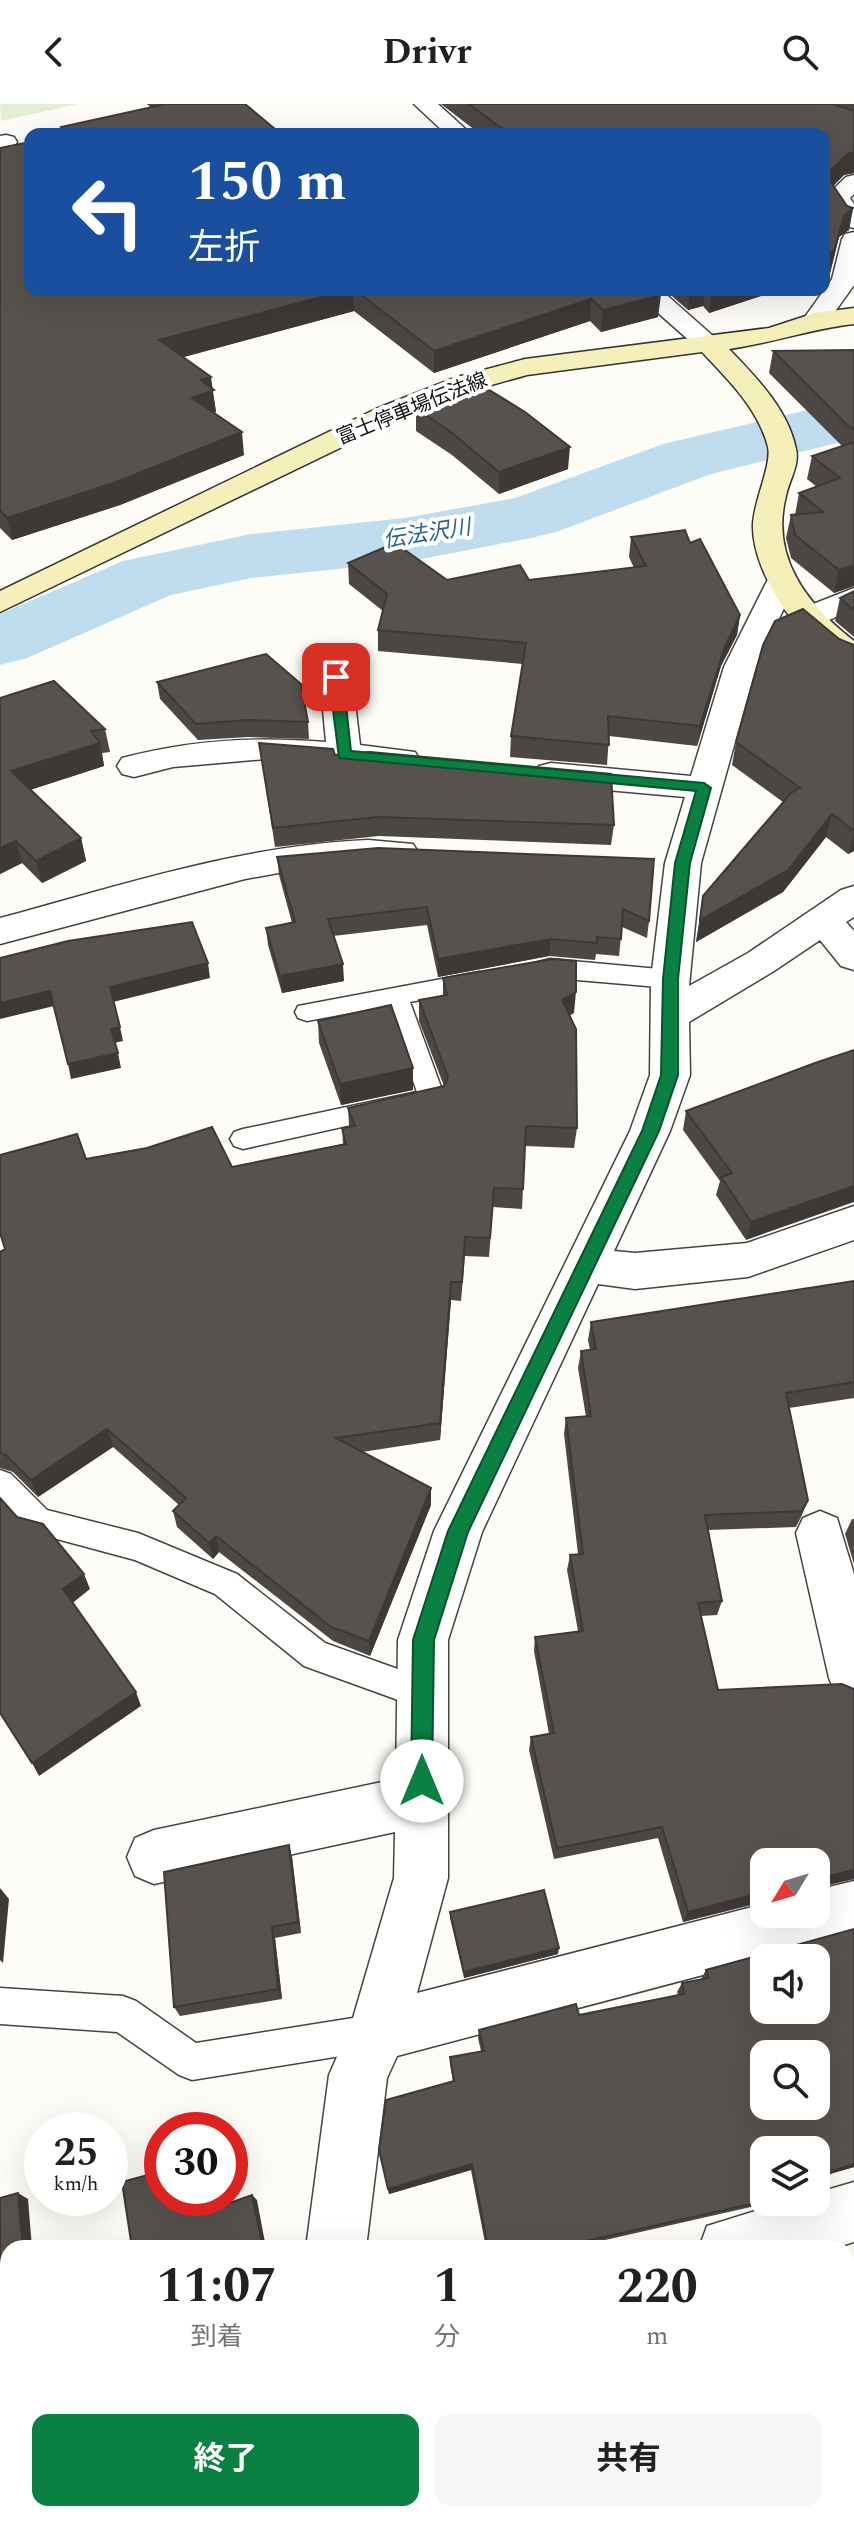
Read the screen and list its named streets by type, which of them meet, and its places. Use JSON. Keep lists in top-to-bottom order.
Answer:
{
  "streets": {
    "main road": ["富士停車場伝法線"]
  },
  "water": ["伝法沢川"],
  "north": "bottom left",
  "page": {
    "header": "Drivr",
    "turn": ["150 m", "左折"],
    "speed": "25 km/h",
    "limit": "30",
    "eta": [
      "11:07",
      "到着",
      "1",
      "分",
      "220",
      "m"
    ],
    "buttons": ["終了", "共有"]
  }
}
